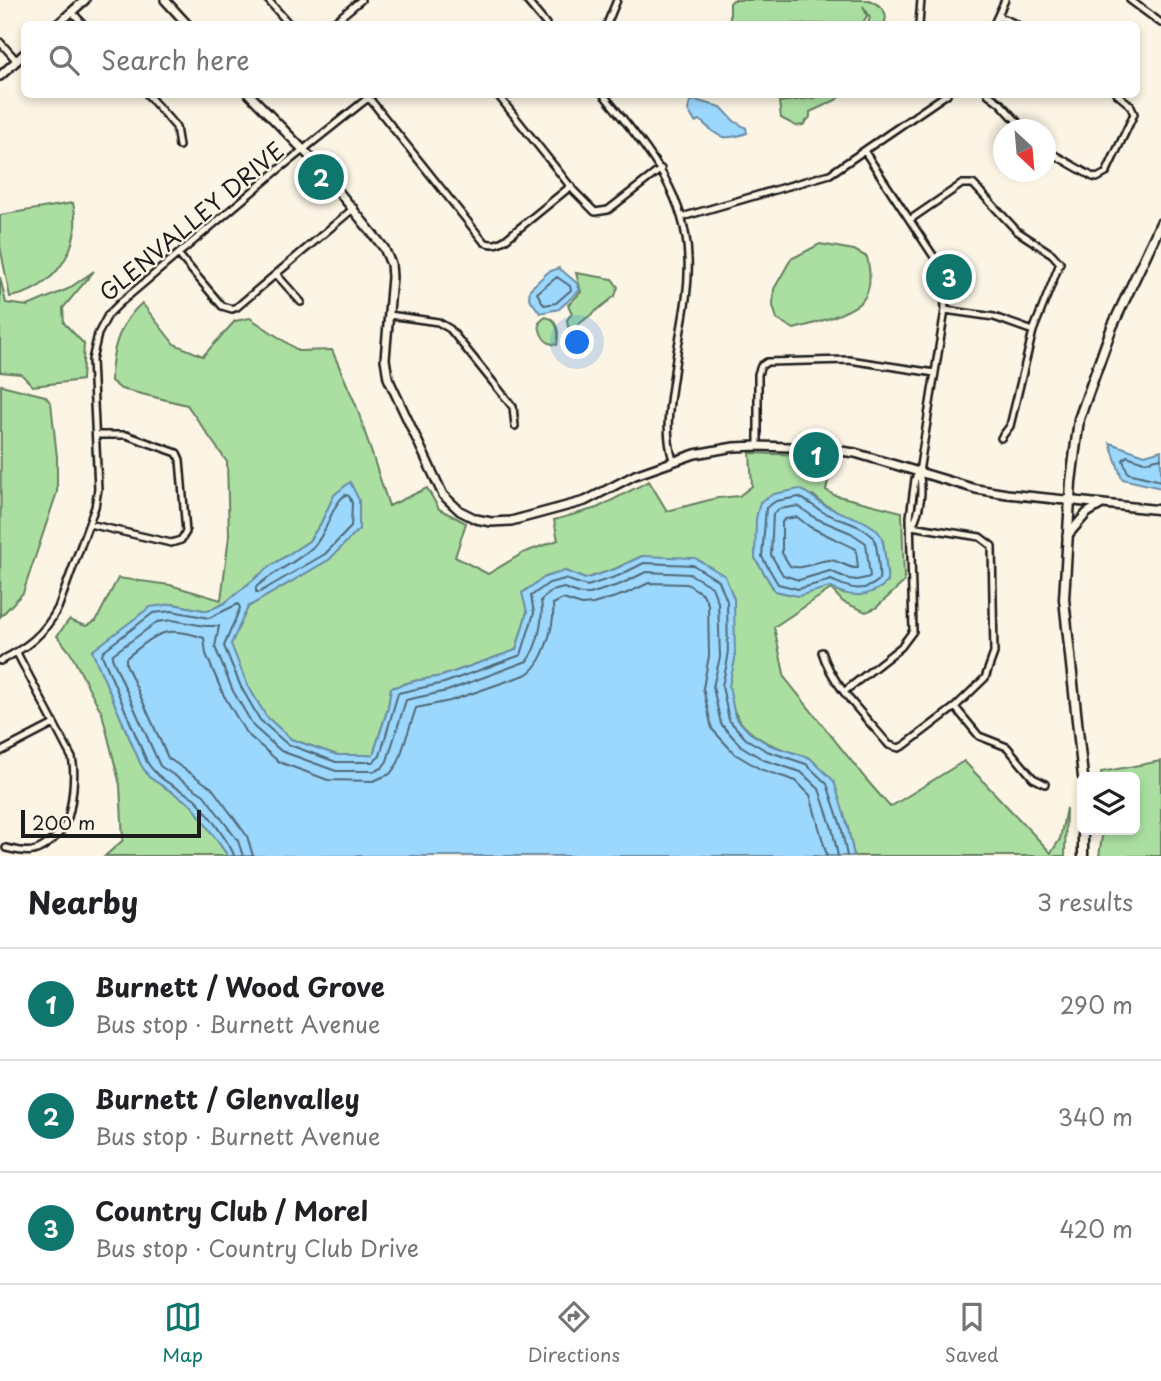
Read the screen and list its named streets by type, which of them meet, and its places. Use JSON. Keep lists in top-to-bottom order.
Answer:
{
  "streets": {
    "street": ["GLENVALLEY DRIVE"]
  },
  "scale_bar": "200 m",
  "north": "bottom right",
  "page": {
    "search": "Search here",
    "pins": ["2", "3", "1"],
    "scale": "200 m",
    "heading": ["Nearby", "3 results"],
    "list": [
      {
        "mark": "1",
        "name": "Burnett / Wood Grove",
        "note": "Bus stop · Burnett Avenue",
        "value": "290 m"
      },
      {
        "mark": "2",
        "name": "Burnett / Glenvalley",
        "note": "Bus stop · Burnett Avenue",
        "value": "340 m"
      },
      {
        "mark": "3",
        "name": "Country Club / Morel",
        "note": "Bus stop · Country Club Drive",
        "value": "420 m"
      }
    ],
    "nav": ["Map", "Directions", "Saved"]
  }
}
